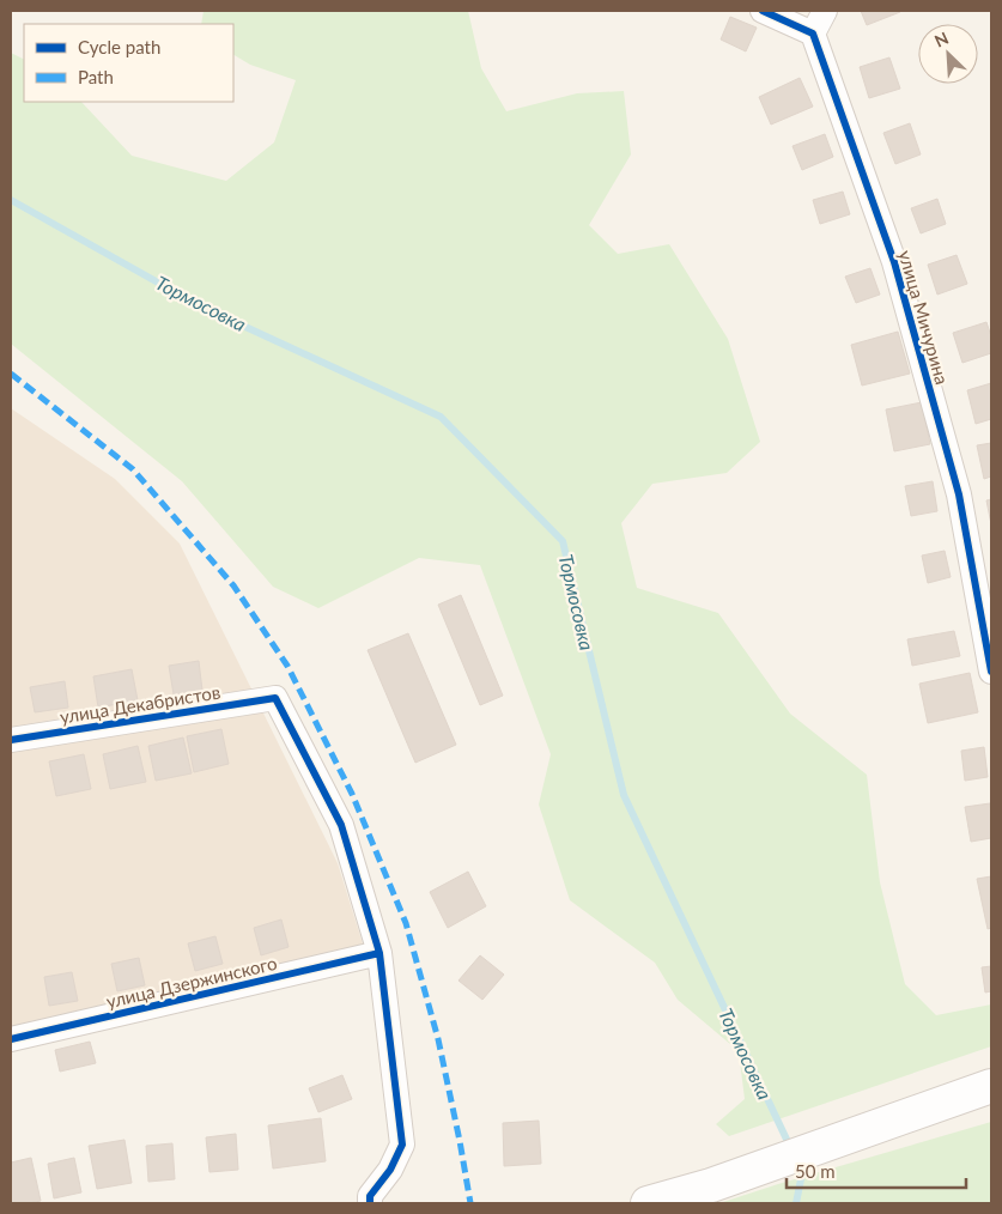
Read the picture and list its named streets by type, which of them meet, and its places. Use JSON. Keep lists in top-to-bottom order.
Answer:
{
  "streets": {
    "street": ["улица Мичурина", "улица Декабристов", "улица Дзержинского"]
  },
  "crossings": [
    ["улица Декабристов", "улица Дзержинского"]
  ],
  "water": ["Тормосовка"],
  "legend": ["Cycle path", "Path"],
  "scale_bar": "50 m",
  "north": "top left"
}
